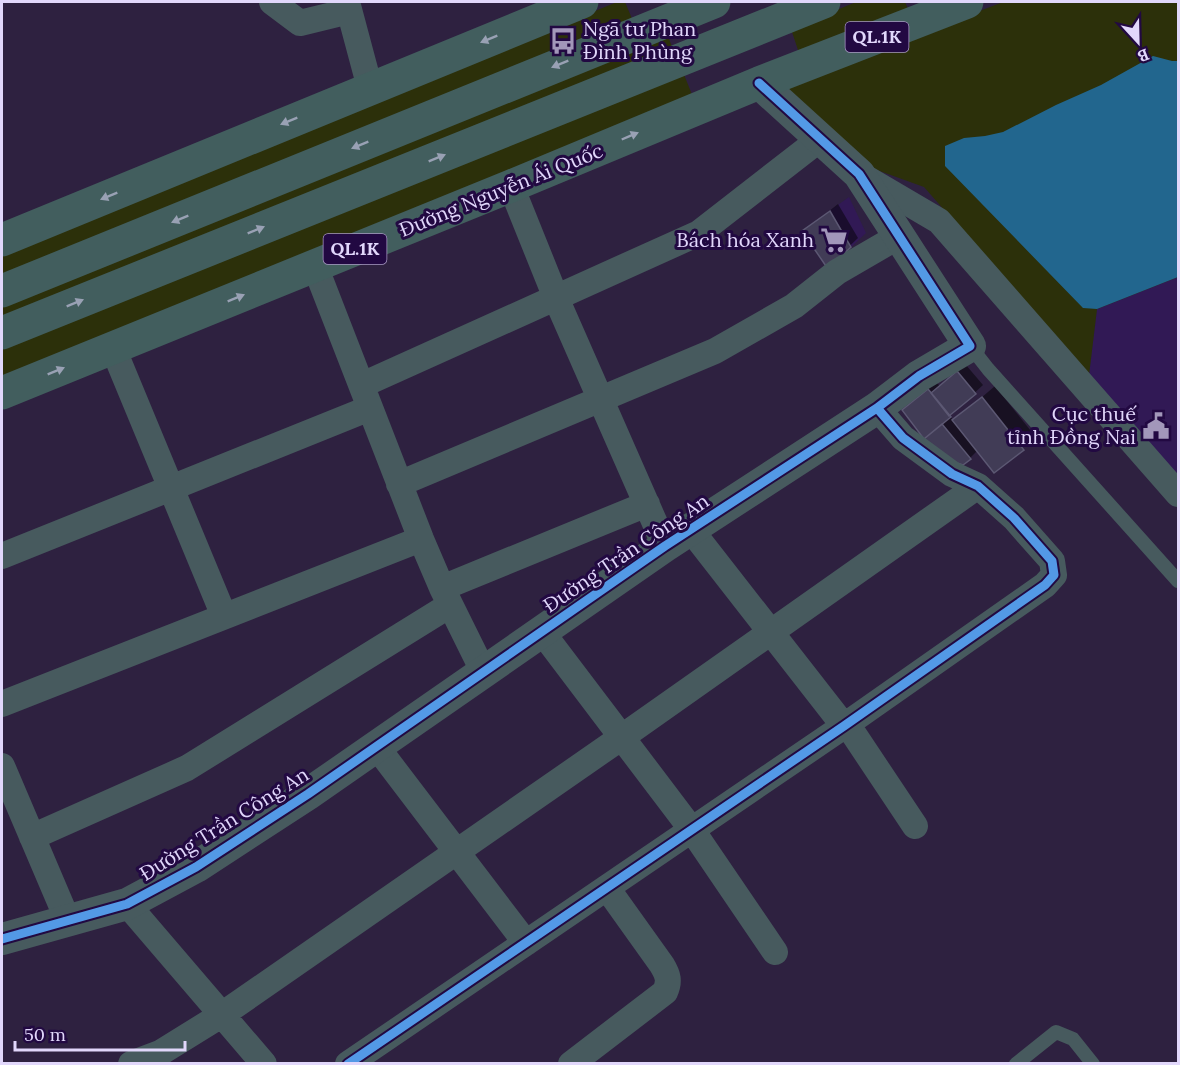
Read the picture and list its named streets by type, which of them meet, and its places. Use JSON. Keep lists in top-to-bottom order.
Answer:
{
  "streets": {
    "main road": ["QL.1K", "Đường Nguyễn Ái Quốc"],
    "street": ["Đường Trần Công An"]
  },
  "places": {
    "bus stop": ["Ngã tư Phan Đình Phùng"],
    "supermarket": ["Bách hóa Xanh"],
    "public building": ["Cục thuế tỉnh Đồng Nai"]
  },
  "scale_bar": "50 m",
  "north": "bottom"
}
